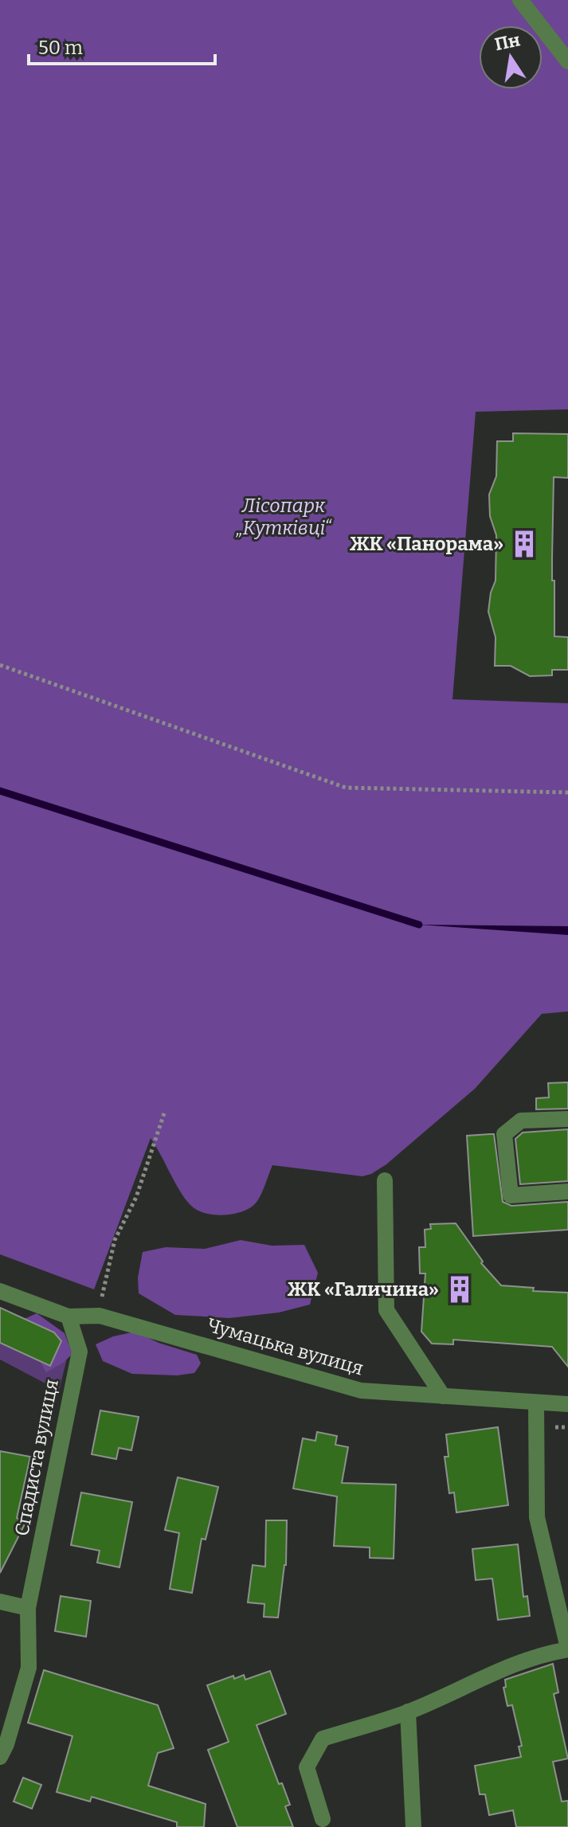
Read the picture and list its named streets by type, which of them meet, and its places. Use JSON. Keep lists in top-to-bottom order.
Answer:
{
  "streets": {
    "street": ["Чумацька вулиця", "Спадиста вулиця"]
  },
  "crossings": [
    ["Чумацька вулиця", "Спадиста вулиця"]
  ],
  "parks": ["Лісопарк „Кутківці“"],
  "places": {
    "building": ["ЖК «Панорама»", "ЖК «Галичина»"]
  },
  "scale_bar": "50 m",
  "north": "top"
}
